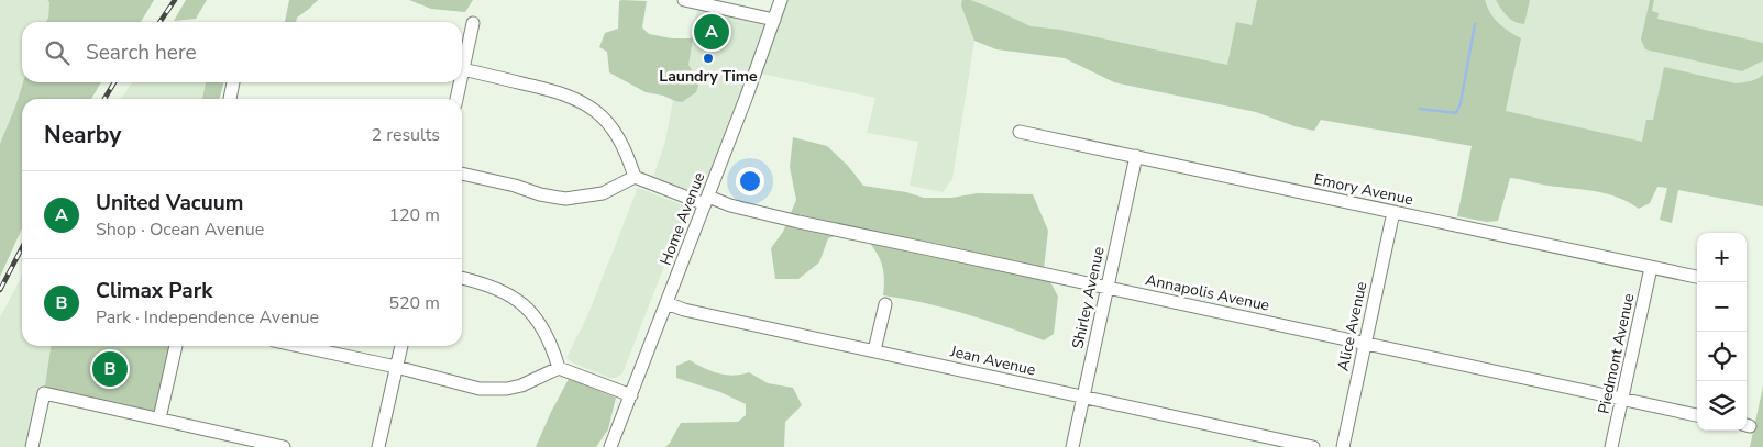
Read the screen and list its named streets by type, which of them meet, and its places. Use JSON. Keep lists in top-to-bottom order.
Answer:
{
  "streets": {
    "street": [
      "Emory Avenue",
      "Home Avenue",
      "Annapolis Avenue",
      "Shirley Avenue",
      "Alice Avenue",
      "Piedmont Avenue",
      "Jean Avenue"
    ]
  },
  "crossings": [
    ["Emory Avenue", "Shirley Avenue"],
    ["Emory Avenue", "Alice Avenue"],
    ["Emory Avenue", "Piedmont Avenue"],
    ["Home Avenue", "Annapolis Avenue"],
    ["Home Avenue", "Jean Avenue"],
    ["Annapolis Avenue", "Shirley Avenue"],
    ["Annapolis Avenue", "Alice Avenue"],
    ["Annapolis Avenue", "Piedmont Avenue"],
    ["Shirley Avenue", "Jean Avenue"]
  ],
  "places": ["Laundry Time"],
  "page": {
    "pins": ["A", "B"],
    "search": "Search here",
    "heading": ["Nearby", "2 results"],
    "list": [
      {
        "mark": "A",
        "name": "United Vacuum",
        "note": "Shop · Ocean Avenue",
        "value": "120 m"
      },
      {
        "mark": "B",
        "name": "Climax Park",
        "note": "Park · Independence Avenue",
        "value": "520 m"
      }
    ],
    "map_buttons": ["+", "−"]
  }
}
